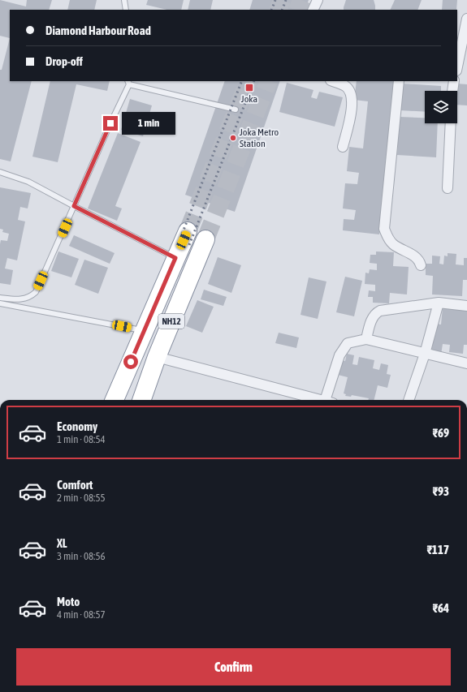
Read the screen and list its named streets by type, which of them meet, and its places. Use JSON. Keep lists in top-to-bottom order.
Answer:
{
  "streets": {
    "highway": ["NH12"]
  },
  "places": {
    "transit": ["Joka"],
    "other": ["Joka Metro Station"]
  },
  "page": {
    "banner": ["Diamond Harbour Road", "Drop-off"],
    "bubble": "1 min",
    "list": [
      {
        "name": "Economy",
        "note": "1 min · 08:54",
        "value": "₹69"
      },
      {
        "name": "Comfort",
        "note": "2 min · 08:55",
        "value": "₹93"
      },
      {
        "name": "XL",
        "note": "3 min · 08:56",
        "value": "₹117"
      },
      {
        "name": "Moto",
        "note": "4 min · 08:57",
        "value": "₹64"
      }
    ],
    "buttons": "Confirm"
  }
}
